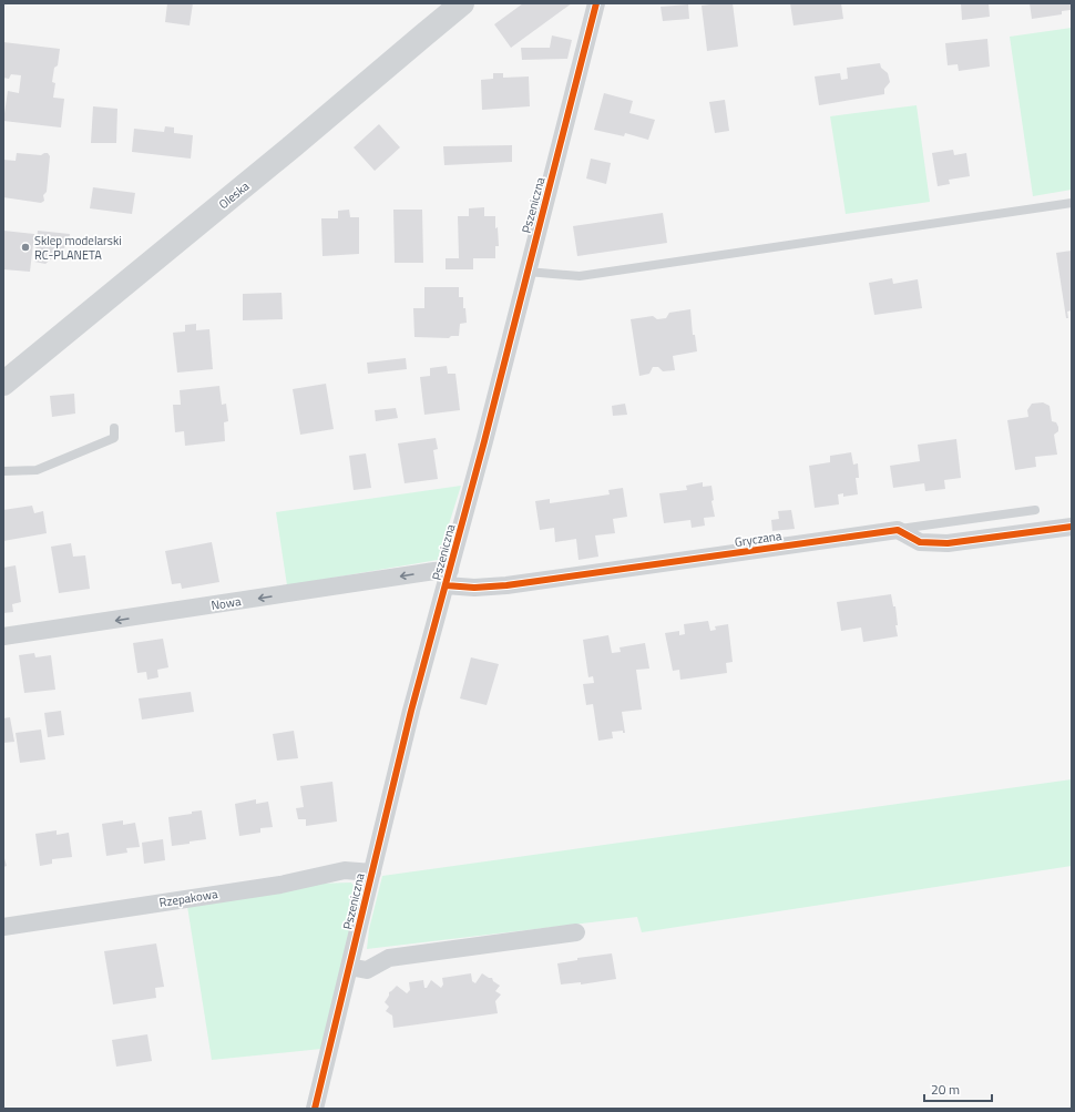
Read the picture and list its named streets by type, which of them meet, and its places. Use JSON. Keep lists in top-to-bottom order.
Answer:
{
  "streets": {
    "main road": ["Oleska"],
    "street": [
      "Pszeniczna",
      "Gryczana",
      "Nowa",
      "Rzepakowa"
    ]
  },
  "crossings": [
    ["Pszeniczna", "Gryczana"],
    ["Pszeniczna", "Nowa"],
    ["Pszeniczna", "Rzepakowa"],
    ["Gryczana", "Nowa"]
  ],
  "one_way": ["Nowa"],
  "places": ["Sklep modelarski RC-PLANETA"],
  "scale_bar": "20 m"
}
